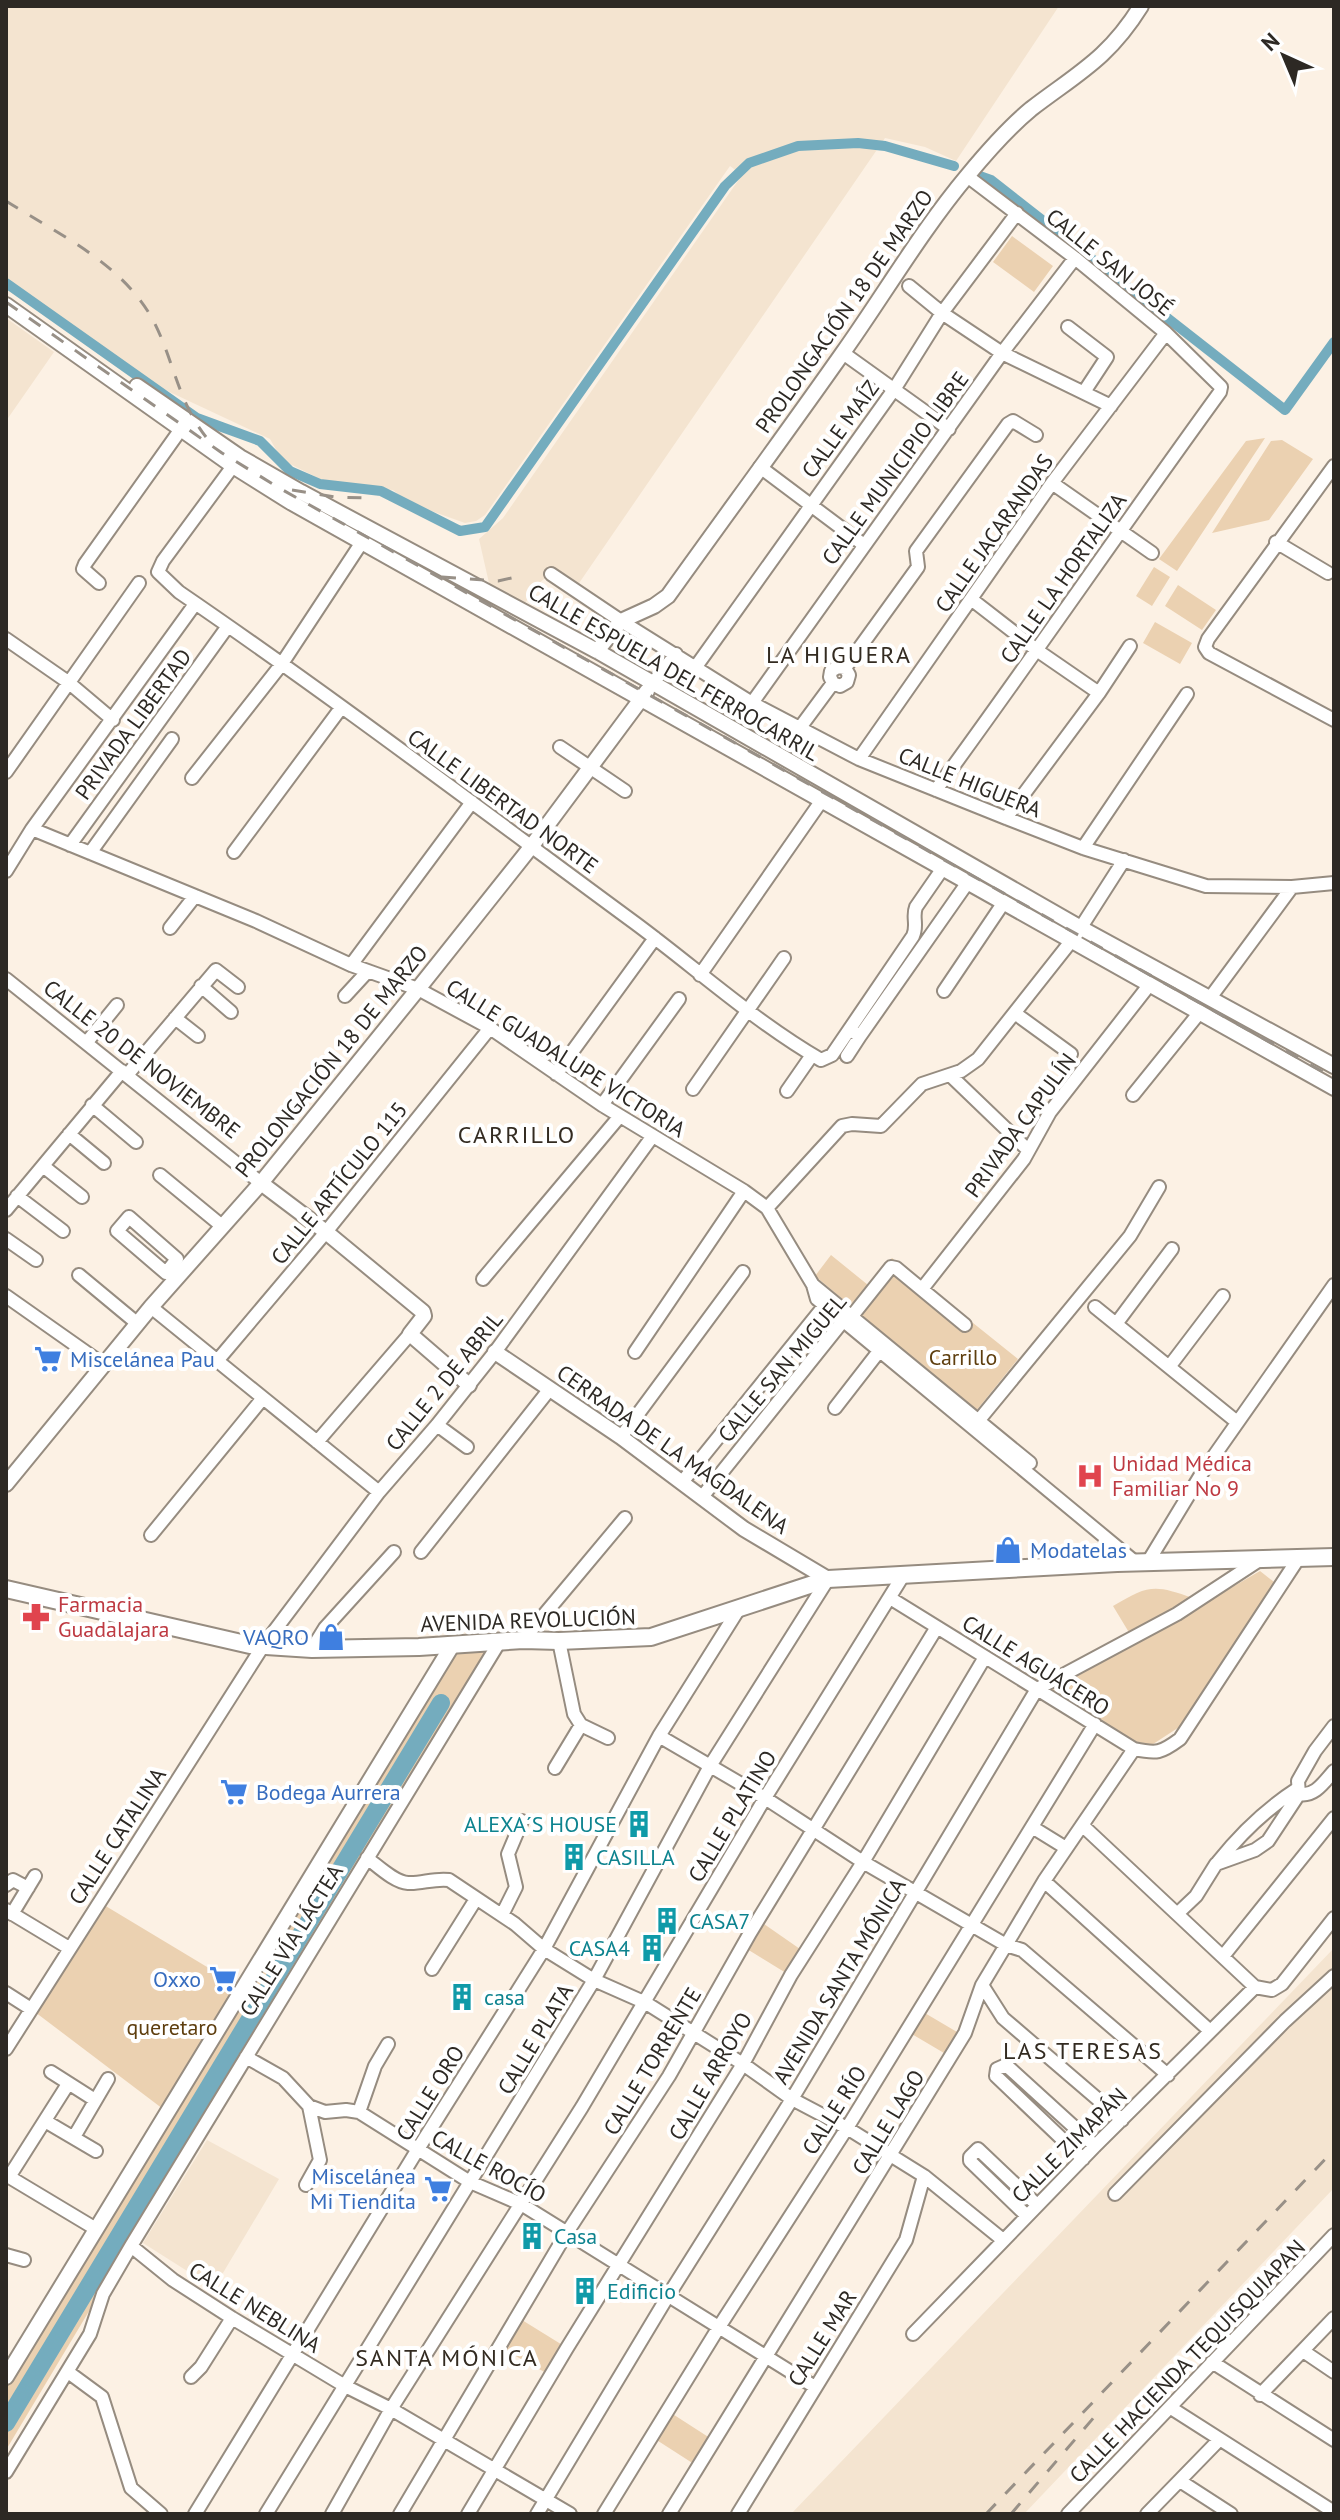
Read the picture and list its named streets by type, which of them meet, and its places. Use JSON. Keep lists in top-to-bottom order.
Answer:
{
  "streets": {
    "main road": ["AVENIDA REVOLUCIÓN"],
    "street": [
      "CALLE SAN JOSÉ",
      "PROLONGACIÓN 18 DE MARZO",
      "CALLE MAÍZ",
      "CALLE MUNICIPIO LIBRE",
      "CALLE JACARANDAS",
      "CALLE LA HORTALIZA",
      "CALLE ESPUELA DEL FERROCARRIL",
      "PRIVADA LIBERTAD",
      "CALLE HIGUERA",
      "CALLE LIBERTAD NORTE",
      "CALLE GUADALUPE VICTORIA",
      "CALLE 20 DE NOVIEMBRE",
      "PRIVADA CAPULÍN",
      "CALLE ARTÍCULO 115",
      "CALLE SAN MIGUEL",
      "CALLE 2 DE ABRIL",
      "CERRADA DE LA MAGDALENA",
      "CALLE AGUACERO",
      "CALLE PLATINO",
      "CALLE CATALINA",
      "CALLE VÍA LÁCTEA",
      "AVENIDA SANTA MÓNICA",
      "CALLE PLATA",
      "CALLE TORRENTE",
      "CALLE ARROYO",
      "CALLE ORO",
      "CALLE RÍO",
      "CALLE LAGO",
      "CALLE ZIMAPÁN",
      "CALLE ROCÍO",
      "CALLE NEBLINA",
      "CALLE MAR",
      "CALLE HACIENDA TEQUISQUIAPAN"
    ]
  },
  "crossings": [
    ["CALLE SAN JOSÉ", "PROLONGACIÓN 18 DE MARZO"],
    ["CALLE SAN JOSÉ", "CALLE MAÍZ"],
    ["CALLE SAN JOSÉ", "CALLE MUNICIPIO LIBRE"],
    ["CALLE SAN JOSÉ", "CALLE JACARANDAS"],
    ["CALLE SAN JOSÉ", "CALLE LA HORTALIZA"],
    ["PROLONGACIÓN 18 DE MARZO", "CALLE ESPUELA DEL FERROCARRIL"],
    ["PROLONGACIÓN 18 DE MARZO", "CALLE HIGUERA"],
    ["PROLONGACIÓN 18 DE MARZO", "CALLE LIBERTAD NORTE"],
    ["PROLONGACIÓN 18 DE MARZO", "CALLE GUADALUPE VICTORIA"],
    ["PROLONGACIÓN 18 DE MARZO", "CALLE 20 DE NOVIEMBRE"],
    ["CALLE MAÍZ", "CALLE HIGUERA"],
    ["CALLE MUNICIPIO LIBRE", "CALLE HIGUERA"],
    ["CALLE JACARANDAS", "CALLE HIGUERA"],
    ["CALLE LA HORTALIZA", "CALLE HIGUERA"],
    ["CALLE ESPUELA DEL FERROCARRIL", "CALLE LIBERTAD NORTE"],
    ["CALLE ESPUELA DEL FERROCARRIL", "PRIVADA CAPULÍN"],
    ["PRIVADA LIBERTAD", "CALLE LIBERTAD NORTE"],
    ["PRIVADA LIBERTAD", "CALLE GUADALUPE VICTORIA"],
    ["CALLE GUADALUPE VICTORIA", "CALLE ARTÍCULO 115"],
    ["CALLE GUADALUPE VICTORIA", "CALLE SAN MIGUEL"],
    ["CALLE GUADALUPE VICTORIA", "CALLE 2 DE ABRIL"],
    ["CALLE GUADALUPE VICTORIA", "AVENIDA REVOLUCIÓN"],
    ["CALLE 20 DE NOVIEMBRE", "CALLE ARTÍCULO 115"],
    ["PRIVADA CAPULÍN", "CALLE SAN MIGUEL"],
    ["CALLE SAN MIGUEL", "CERRADA DE LA MAGDALENA"],
    ["CALLE 2 DE ABRIL", "CERRADA DE LA MAGDALENA"],
    ["CALLE 2 DE ABRIL", "AVENIDA REVOLUCIÓN"],
    ["CALLE 2 DE ABRIL", "CALLE CATALINA"],
    ["CERRADA DE LA MAGDALENA", "AVENIDA REVOLUCIÓN"],
    ["CERRADA DE LA MAGDALENA", "CALLE PLATA"],
    ["AVENIDA REVOLUCIÓN", "CALLE PLATINO"],
    ["AVENIDA REVOLUCIÓN", "CALLE CATALINA"],
    ["AVENIDA REVOLUCIÓN", "CALLE VÍA LÁCTEA"],
    ["AVENIDA REVOLUCIÓN", "CALLE PLATA"],
    ["AVENIDA REVOLUCIÓN", "CALLE ORO"],
    ["CALLE AGUACERO", "CALLE PLATINO"],
    ["CALLE AGUACERO", "AVENIDA SANTA MÓNICA"],
    ["CALLE AGUACERO", "CALLE TORRENTE"],
    ["CALLE AGUACERO", "CALLE ARROYO"],
    ["CALLE AGUACERO", "CALLE RÍO"],
    ["CALLE AGUACERO", "CALLE LAGO"],
    ["CALLE PLATINO", "CALLE ROCÍO"],
    ["CALLE PLATINO", "CALLE NEBLINA"],
    ["CALLE VÍA LÁCTEA", "CALLE NEBLINA"],
    ["AVENIDA SANTA MÓNICA", "CALLE ROCÍO"],
    ["AVENIDA SANTA MÓNICA", "CALLE NEBLINA"],
    ["CALLE PLATA", "CALLE ROCÍO"],
    ["CALLE PLATA", "CALLE NEBLINA"],
    ["CALLE TORRENTE", "CALLE ROCÍO"],
    ["CALLE TORRENTE", "CALLE NEBLINA"],
    ["CALLE ARROYO", "CALLE ROCÍO"],
    ["CALLE ARROYO", "CALLE NEBLINA"],
    ["CALLE ORO", "CALLE ROCÍO"],
    ["CALLE ORO", "CALLE NEBLINA"],
    ["CALLE RÍO", "CALLE ROCÍO"],
    ["CALLE LAGO", "CALLE ROCÍO"],
    ["CALLE ROCÍO", "CALLE MAR"]
  ],
  "districts": [
    "LA HIGUERA",
    "CARRILLO",
    "LAS TERESAS",
    "SANTA MÓNICA"
  ],
  "parks": ["Carrillo", "queretaro"],
  "places": {
    "supermarket": [
      "Miscelánea Pau",
      "Bodega Aurrera",
      "Oxxo",
      "Miscelánea Mi Tiendita"
    ],
    "hospital": ["Unidad Médica Familiar No 9"],
    "shop": ["Modatelas", "VAQRO"],
    "pharmacy": ["Farmacia Guadalajara"],
    "building": [
      "ALEXA´S HOUSE",
      "CASILLA",
      "CASA7",
      "CASA4",
      "casa",
      "Casa",
      "Edificio"
    ]
  },
  "north": "top left"
}
